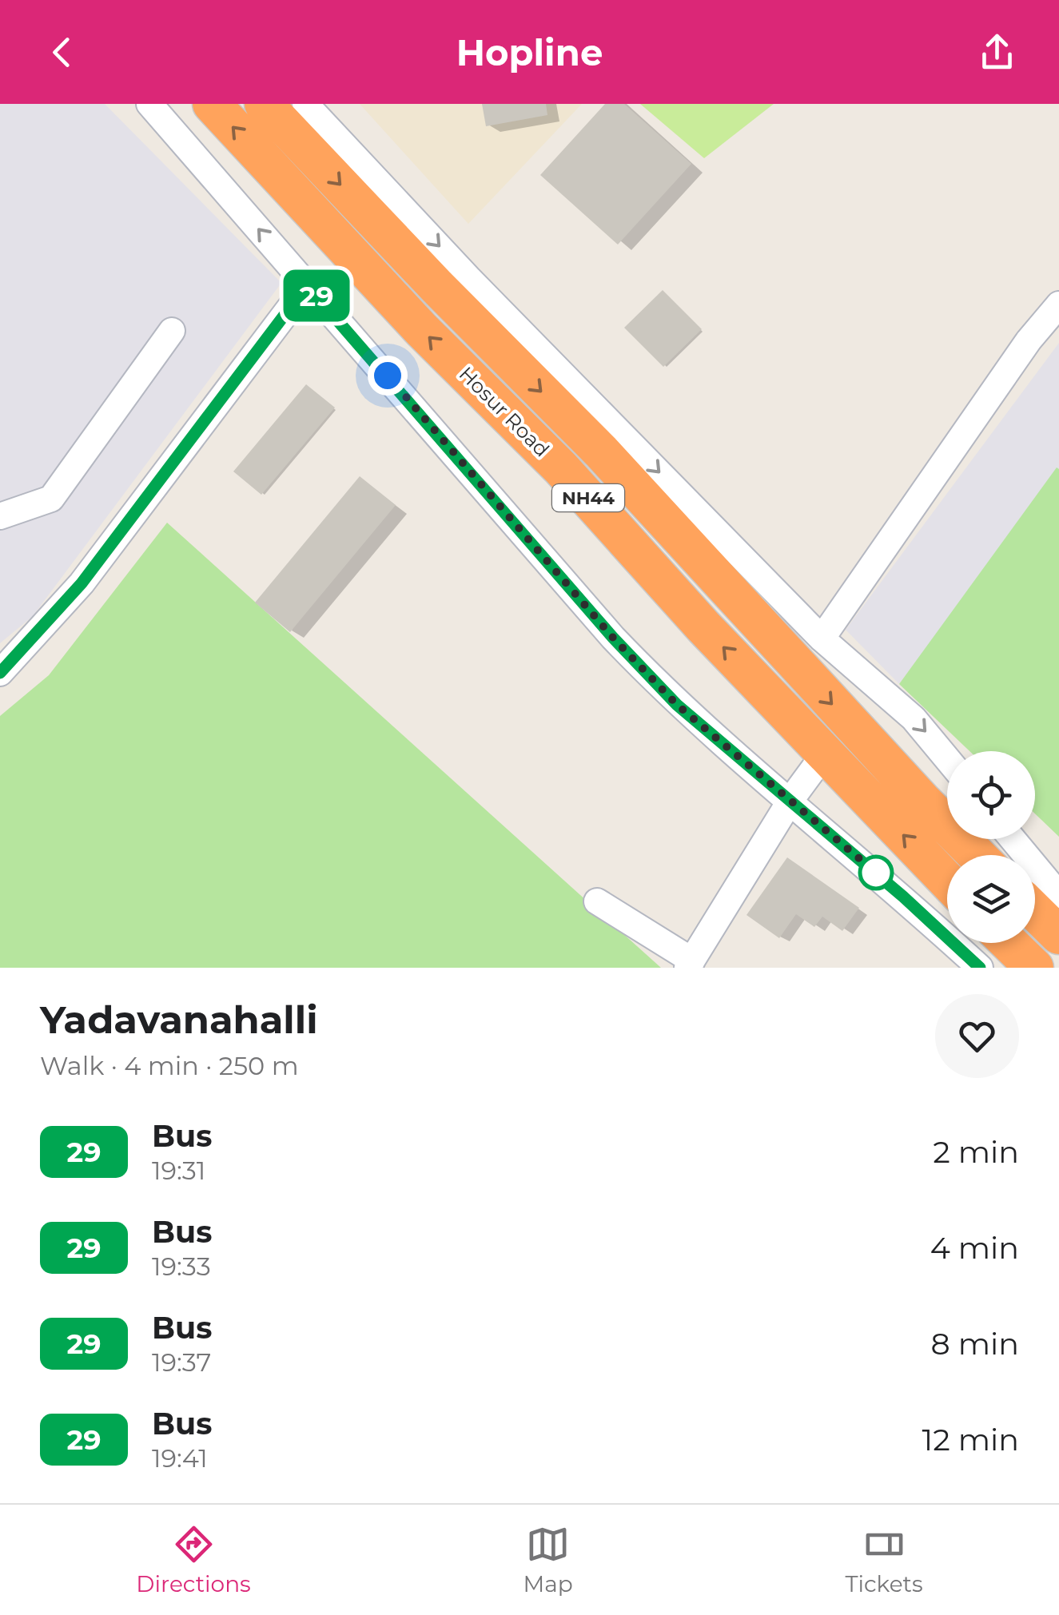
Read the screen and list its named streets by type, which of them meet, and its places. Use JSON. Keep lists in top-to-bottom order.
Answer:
{
  "streets": {
    "highway": ["Hosur Road", "NH44"]
  },
  "lines": ["bus line 29"],
  "page": {
    "header": "Hopline",
    "on_map": "29",
    "heading": ["Yadavanahalli", "Walk · 4 min · 250 m"],
    "list": [
      {
        "mark": "29",
        "name": "Bus",
        "note": "19:31",
        "value": "2 min"
      },
      {
        "mark": "29",
        "name": "Bus",
        "note": "19:33",
        "value": "4 min"
      },
      {
        "mark": "29",
        "name": "Bus",
        "note": "19:37",
        "value": "8 min"
      },
      {
        "mark": "29",
        "name": "Bus",
        "note": "19:41",
        "value": "12 min"
      }
    ],
    "tabs": ["Directions", "Map", "Tickets"]
  }
}
